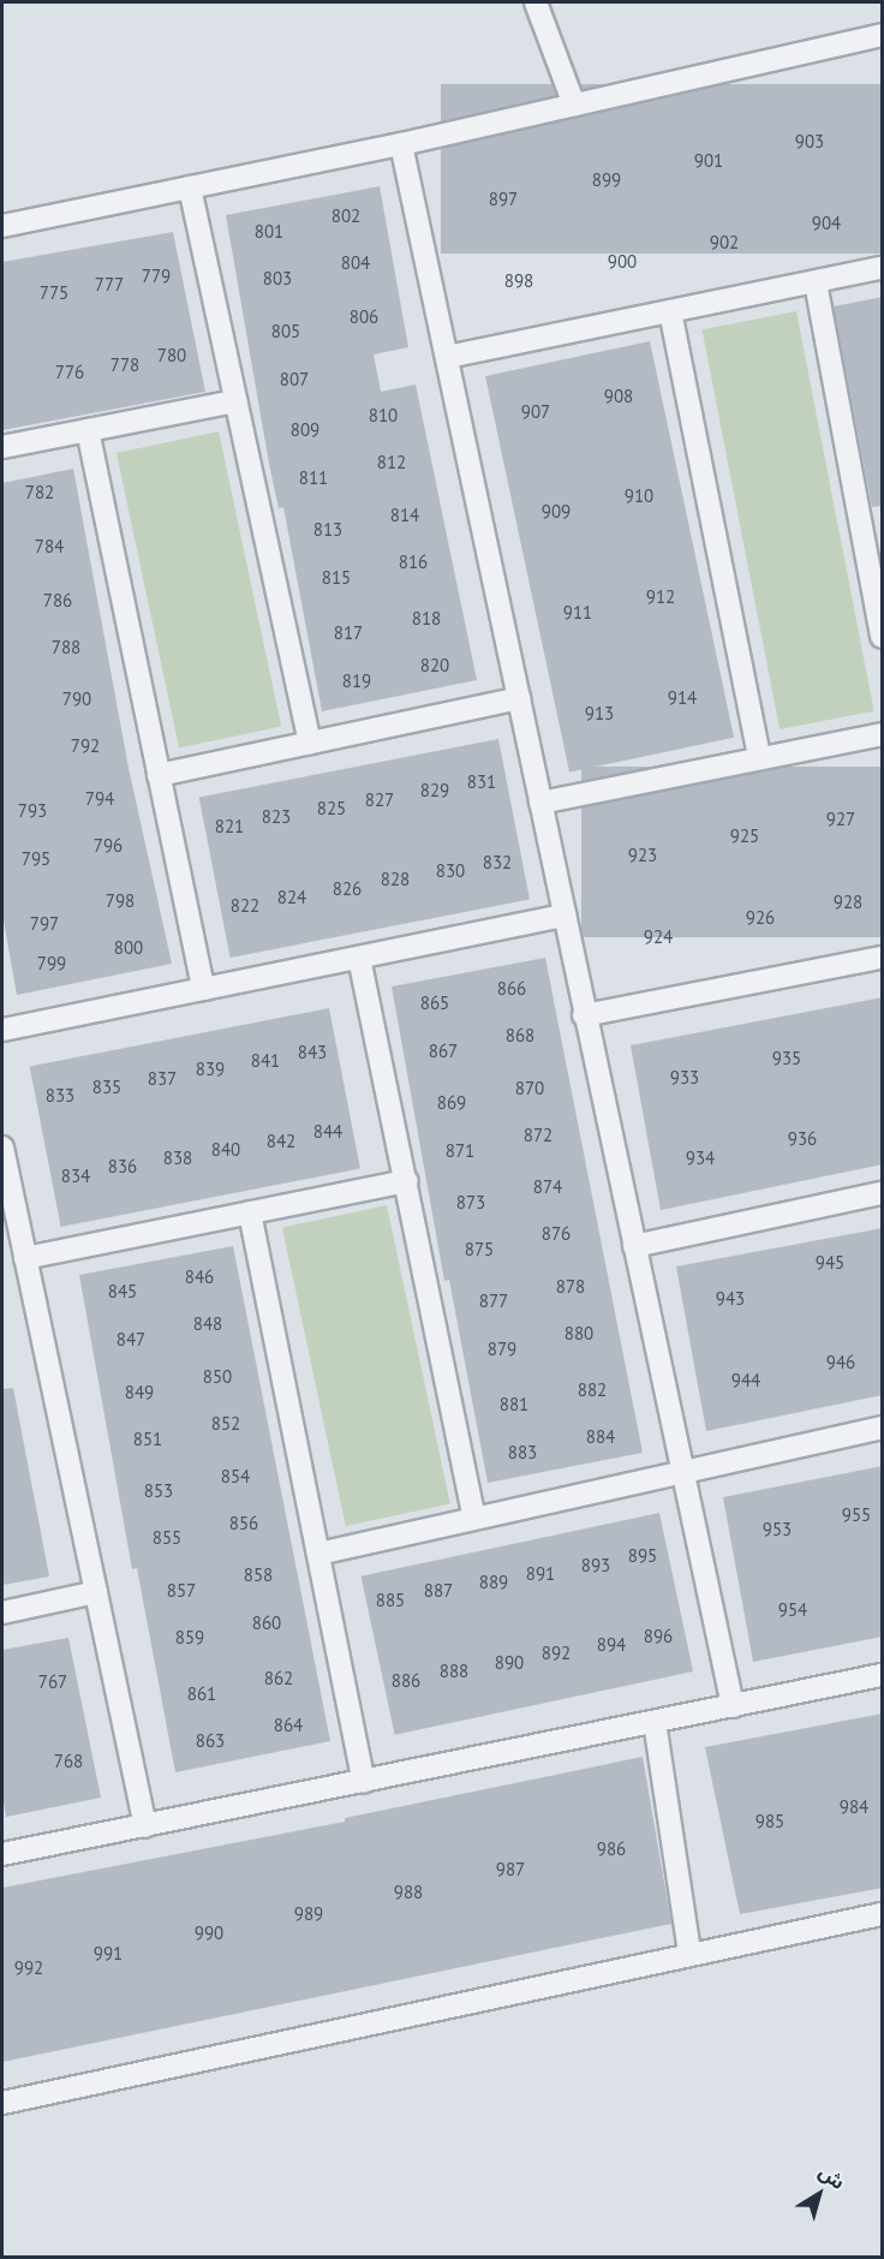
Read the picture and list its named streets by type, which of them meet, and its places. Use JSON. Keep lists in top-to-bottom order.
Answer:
{
  "house_numbers": [
    "903",
    "901",
    "899",
    "897",
    "802",
    "904",
    "801",
    "902",
    "900",
    "804",
    "779",
    "803",
    "898",
    "777",
    "775",
    "806",
    "805",
    "780",
    "778",
    "776",
    "807",
    "908",
    "907",
    "810",
    "809",
    "812",
    "811",
    "782",
    "910",
    "909",
    "814",
    "813",
    "784",
    "816",
    "815",
    "912",
    "786",
    "911",
    "818",
    "817",
    "788",
    "820",
    "819",
    "914",
    "790",
    "913",
    "792",
    "831",
    "829",
    "794",
    "827",
    "825",
    "793",
    "823",
    "927",
    "821",
    "925",
    "796",
    "923",
    "795",
    "832",
    "830",
    "828",
    "826",
    "824",
    "798",
    "928",
    "822",
    "926",
    "797",
    "924",
    "800",
    "799",
    "866",
    "865",
    "868",
    "867",
    "843",
    "935",
    "841",
    "839",
    "933",
    "837",
    "835",
    "870",
    "833",
    "869",
    "844",
    "872",
    "936",
    "842",
    "840",
    "871",
    "838",
    "934",
    "836",
    "834",
    "874",
    "873",
    "876",
    "875",
    "945",
    "846",
    "878",
    "845",
    "943",
    "877",
    "848",
    "880",
    "847",
    "879",
    "946",
    "850",
    "944",
    "882",
    "849",
    "881",
    "852",
    "884",
    "851",
    "883",
    "854",
    "853",
    "955",
    "856",
    "953",
    "855",
    "895",
    "893",
    "891",
    "858",
    "889",
    "857",
    "887",
    "885",
    "954",
    "860",
    "896",
    "859",
    "894",
    "892",
    "890",
    "888",
    "862",
    "886",
    "767",
    "861",
    "864",
    "863",
    "768",
    "984",
    "985",
    "986",
    "987",
    "988",
    "989",
    "990",
    "991",
    "992"
  ],
  "north": "top right"
}
